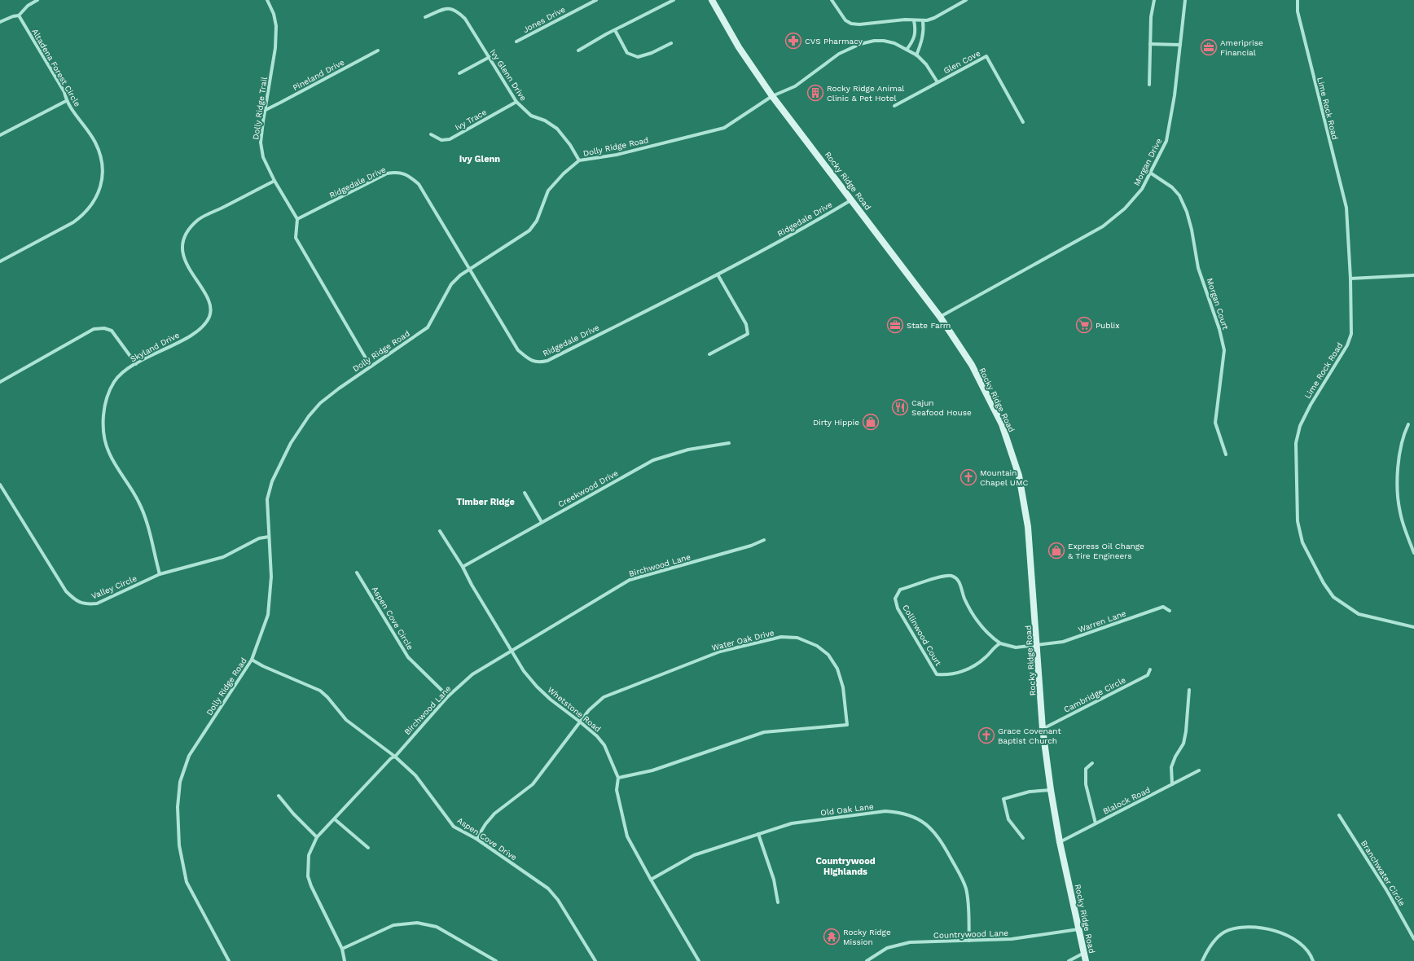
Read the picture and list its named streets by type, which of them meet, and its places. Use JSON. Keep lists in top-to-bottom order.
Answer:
{
  "streets": {
    "main road": ["Rocky Ridge Road"],
    "street": [
      "Jones Drive",
      "Glen Cove",
      "Altadena Forest Circle",
      "Pineland Drive",
      "Ivy Glenn Drive",
      "Dolly Ridge Trail",
      "Lime Rock Road",
      "Ivy Trace",
      "Dolly Ridge Road",
      "Morgan Drive",
      "Ridgedale Drive",
      "Morgan Court",
      "Skyland Drive",
      "Creekwood Drive",
      "Birchwood Lane",
      "Valley Circle",
      "Aspen Cove Circle",
      "Warren Lane",
      "Collinwood Court",
      "Water Oak Drive",
      "Cambridge Circle",
      "Whetstone Road",
      "Blalock Road",
      "Old Oak Lane",
      "Aspen Cove Drive",
      "Branchwater Circle",
      "Countrywood Lane"
    ]
  },
  "crossings": [
    ["Glen Cove", "Dolly Ridge Road"],
    ["Pineland Drive", "Dolly Ridge Trail"],
    ["Ivy Glenn Drive", "Ivy Trace"],
    ["Ivy Glenn Drive", "Dolly Ridge Road"],
    ["Dolly Ridge Trail", "Ridgedale Drive"],
    ["Dolly Ridge Trail", "Skyland Drive"],
    ["Dolly Ridge Road", "Rocky Ridge Road"],
    ["Dolly Ridge Road", "Ridgedale Drive"],
    ["Dolly Ridge Road", "Valley Circle"],
    ["Dolly Ridge Road", "Aspen Cove Drive"],
    ["Morgan Drive", "Rocky Ridge Road"],
    ["Morgan Drive", "Morgan Court"],
    ["Rocky Ridge Road", "Ridgedale Drive"],
    ["Rocky Ridge Road", "Warren Lane"],
    ["Rocky Ridge Road", "Collinwood Court"],
    ["Rocky Ridge Road", "Cambridge Circle"],
    ["Rocky Ridge Road", "Blalock Road"],
    ["Rocky Ridge Road", "Countrywood Lane"],
    ["Skyland Drive", "Valley Circle"],
    ["Creekwood Drive", "Whetstone Road"],
    ["Birchwood Lane", "Aspen Cove Circle"],
    ["Birchwood Lane", "Whetstone Road"],
    ["Birchwood Lane", "Aspen Cove Drive"],
    ["Warren Lane", "Collinwood Court"],
    ["Water Oak Drive", "Whetstone Road"],
    ["Water Oak Drive", "Aspen Cove Drive"],
    ["Whetstone Road", "Old Oak Lane"],
    ["Old Oak Lane", "Countrywood Lane"]
  ],
  "districts": ["Ivy Glenn", "Timber Ridge", "Countrywood Highlands"],
  "places": {
    "pharmacy": ["CVS Pharmacy"],
    "office": ["Ameriprise Financial", "State Farm"],
    "building": ["Rocky Ridge Animal Clinic & Pet Hotel"],
    "supermarket": ["Publix"],
    "restaurant": ["Cajun Seafood House"],
    "shop": ["Dirty Hippie", "Express Oil Change & Tire Engineers"],
    "church": ["Mountain Chapel UMC", "Grace Covenant Baptist Church"],
    "temple": ["Rocky Ridge Mission"]
  }
}
